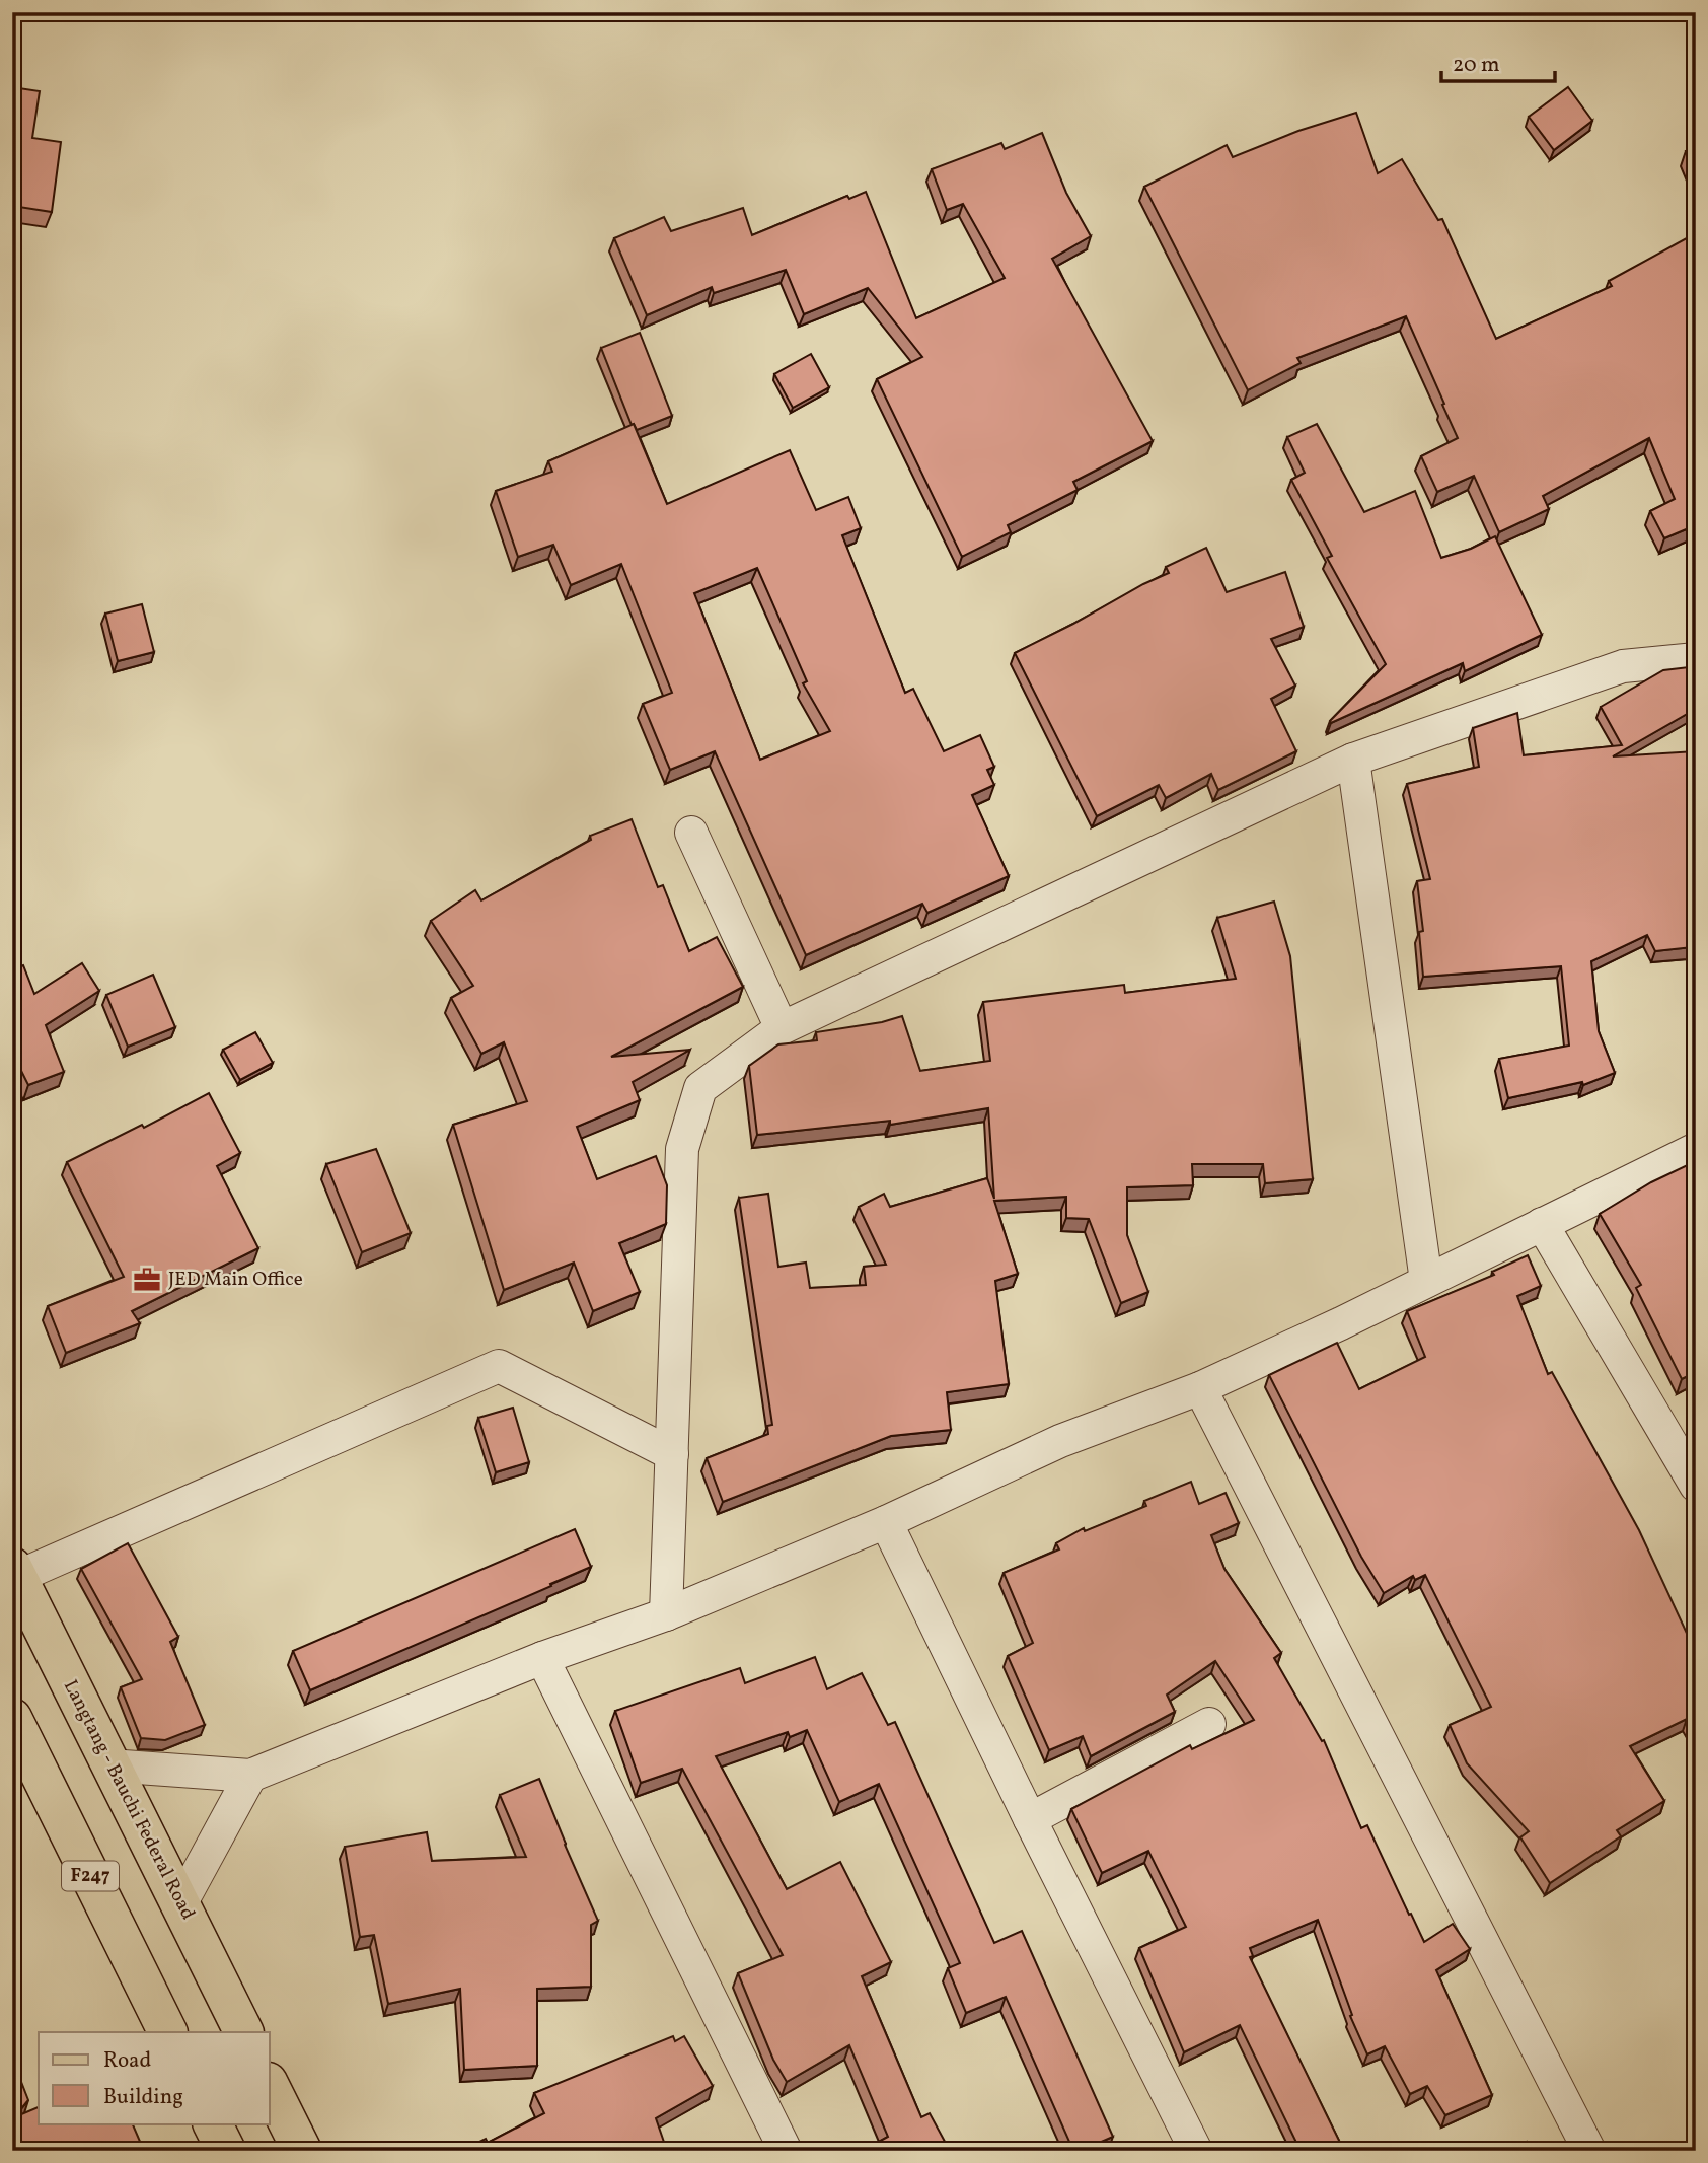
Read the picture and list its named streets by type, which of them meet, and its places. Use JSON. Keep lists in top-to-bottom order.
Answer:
{
  "streets": {
    "main road": ["Langtang - Bauchi Federal Road", "F247"]
  },
  "places": {
    "office": ["JED Main Office"]
  },
  "legend": ["Road", "Building"],
  "scale_bar": "20 m"
}
